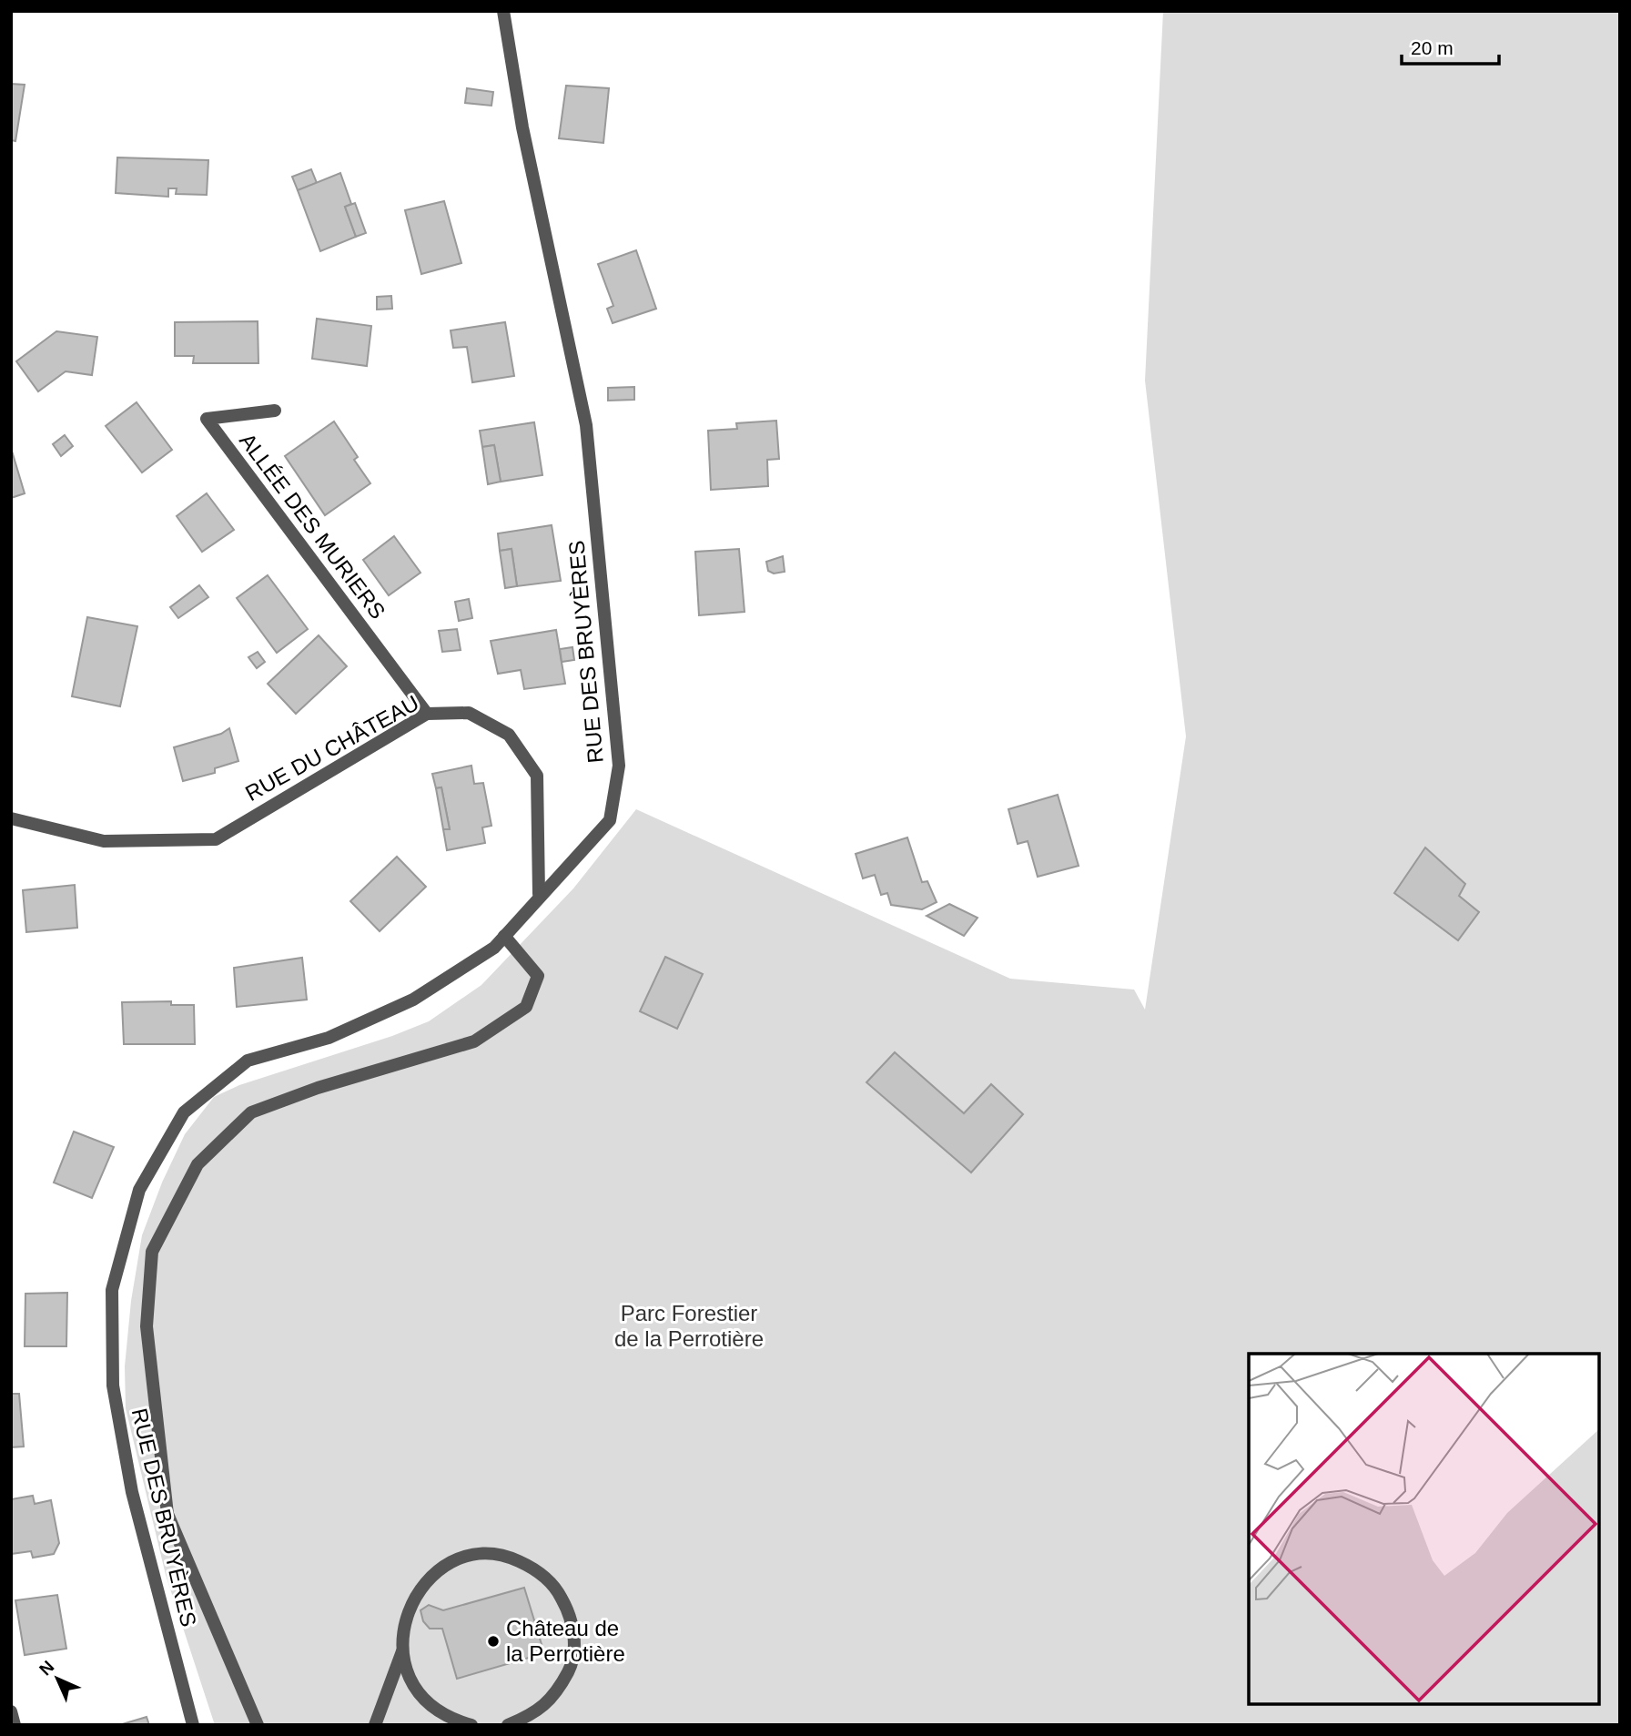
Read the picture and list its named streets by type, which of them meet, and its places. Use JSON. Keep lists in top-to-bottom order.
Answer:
{
  "streets": {
    "street": ["ALLÉE DES MURIERS", "RUE DES BRUYÈRES", "RUE DU CHÂTEAU"]
  },
  "crossings": [
    ["ALLÉE DES MURIERS", "RUE DU CHÂTEAU"],
    ["RUE DES BRUYÈRES", "RUE DU CHÂTEAU"]
  ],
  "parks": ["Parc Forestier de la Perrotière"],
  "places": ["Château de la Perrotière"],
  "scale_bar": "20 m",
  "north": "top left"
}
